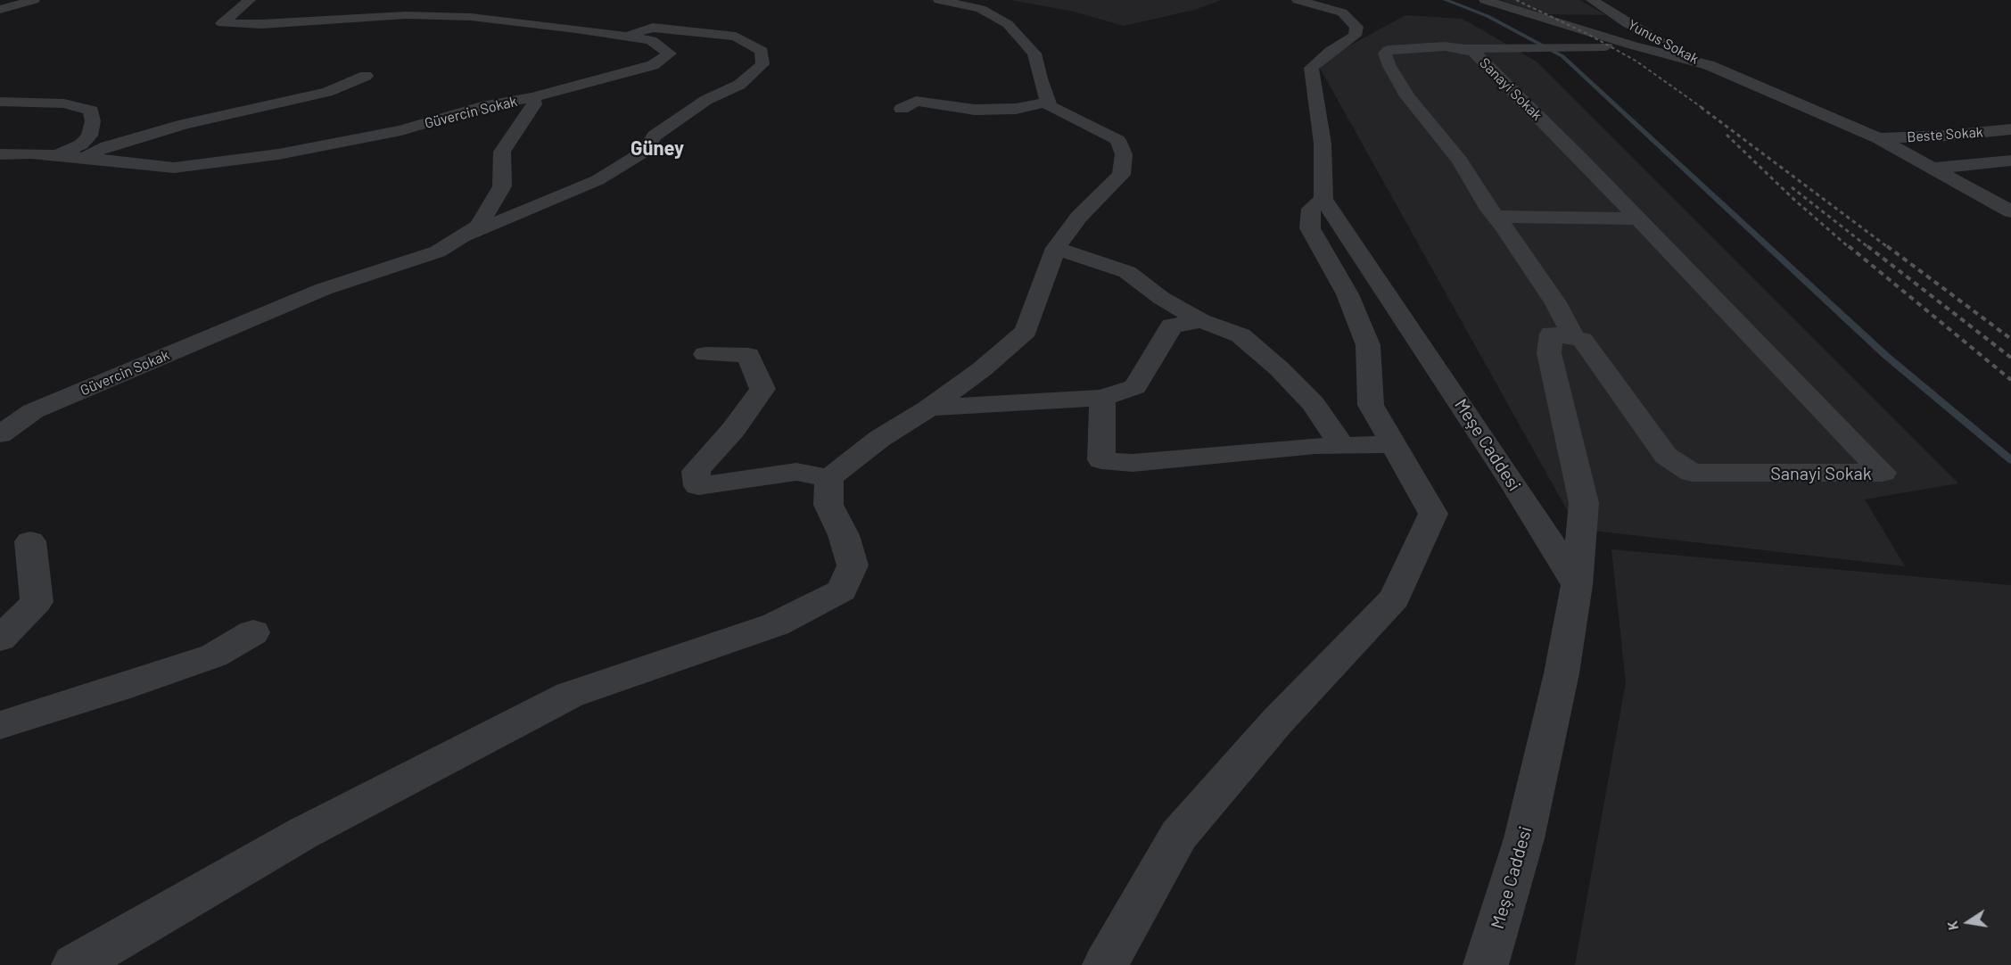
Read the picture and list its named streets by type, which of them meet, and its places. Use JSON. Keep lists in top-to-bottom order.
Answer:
{
  "streets": {
    "street": [
      "Yunus Sokak",
      "Sanayi Sokak",
      "Güvercin Sokak",
      "Beste Sokak",
      "Meşe Caddesi"
    ]
  },
  "districts": ["Güney"],
  "north": "left"
}
